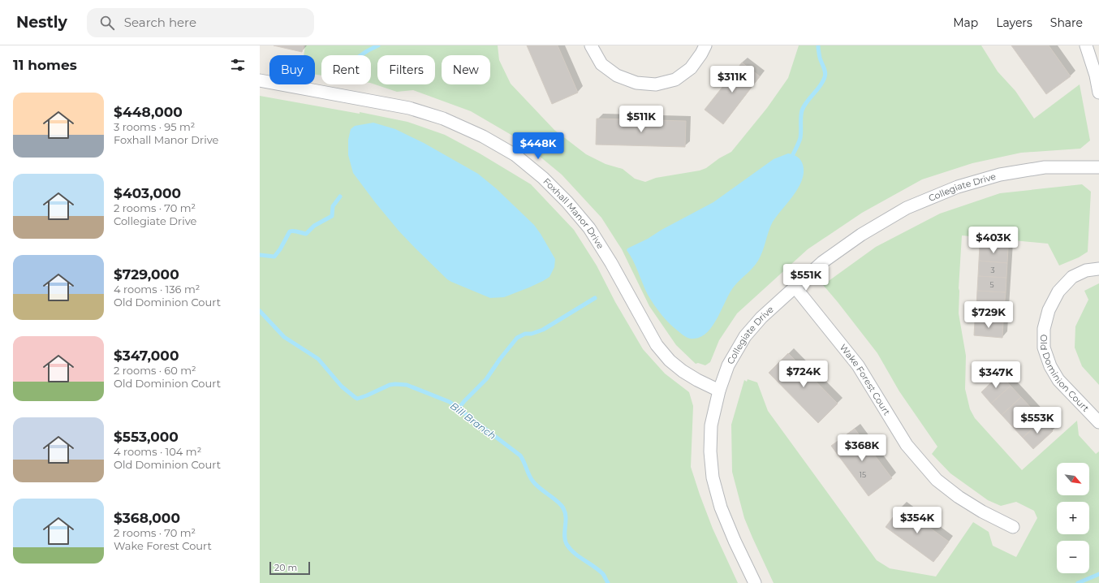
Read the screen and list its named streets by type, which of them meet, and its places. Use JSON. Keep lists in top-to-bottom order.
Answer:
{
  "streets": {
    "street": [
      "Collegiate Drive",
      "Foxhall Manor Drive",
      "Old Dominion Court",
      "Wake Forest Court"
    ]
  },
  "crossings": [
    ["Collegiate Drive", "Foxhall Manor Drive"],
    ["Collegiate Drive", "Wake Forest Court"]
  ],
  "water": ["Bill Branch"],
  "house_numbers": ["3", "5", "15"],
  "scale_bar": "20 m",
  "north": "bottom right",
  "page": {
    "header": "Nestly",
    "search": "Search here",
    "nav": ["Map", "Layers", "Share"],
    "heading": "11 homes",
    "chip": [
      "Buy",
      "Rent",
      "Filters",
      "New"
    ],
    "price": [
      "$311K",
      "$511K",
      "$448K",
      "$403K",
      "$551K",
      "$729K",
      "$724K",
      "$347K",
      "$553K",
      "$368K",
      "$354K"
    ],
    "list": [
      {
        "name": "$448,000",
        "note": "3 rooms · 95 m² · Foxhall Manor Drive"
      },
      {
        "name": "$403,000",
        "note": "2 rooms · 70 m² · Collegiate Drive"
      },
      {
        "name": "$729,000",
        "note": "4 rooms · 136 m² · Old Dominion Court"
      },
      {
        "name": "$347,000",
        "note": "2 rooms · 60 m² · Old Dominion Court"
      },
      {
        "name": "$553,000",
        "note": "4 rooms · 104 m² · Old Dominion Court"
      },
      {
        "name": "$368,000",
        "note": "2 rooms · 70 m² · Wake Forest Court"
      }
    ],
    "map_buttons": ["+", "−"],
    "scale": "20 m"
  }
}
